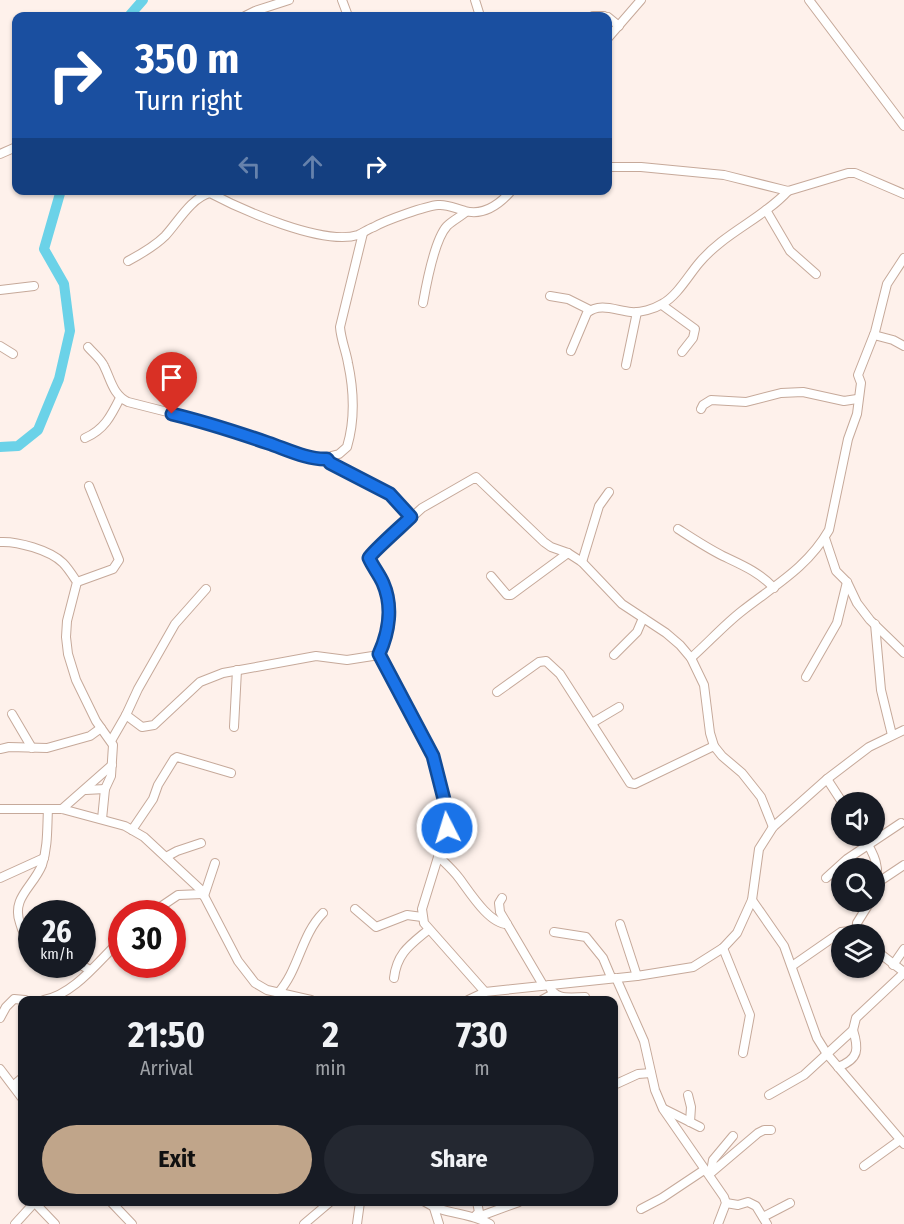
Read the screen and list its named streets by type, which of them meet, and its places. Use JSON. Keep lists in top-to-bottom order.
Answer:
{
  "page": {
    "turn": ["350 m", "Turn right"],
    "speed": "26 km/h",
    "limit": "30",
    "eta": [
      "21:50",
      "Arrival",
      "2",
      "min",
      "730",
      "m"
    ],
    "buttons": ["Exit", "Share"]
  }
}
